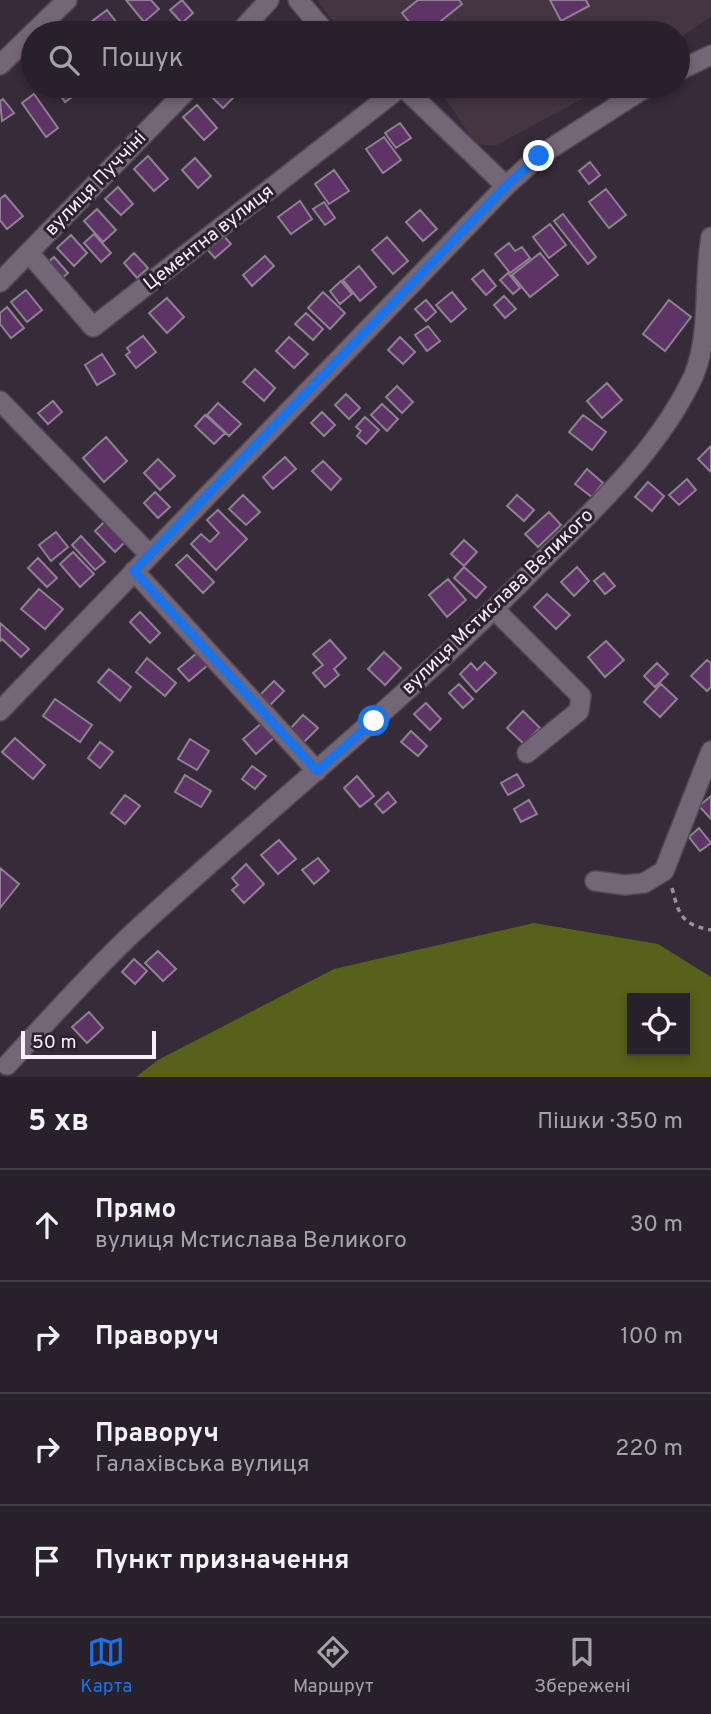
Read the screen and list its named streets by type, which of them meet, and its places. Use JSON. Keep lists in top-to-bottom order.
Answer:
{
  "streets": {
    "street": ["вулиця Пуччіні", "Цементна вулиця", "вулиця Мстислава Великого"]
  },
  "crossings": [
    ["вулиця Пуччіні", "Цементна вулиця"]
  ],
  "scale_bar": "50 m",
  "page": {
    "search": "Пошук",
    "scale": "50 m",
    "heading": ["5 хв", "Пішки · 350 m"],
    "list": [
      ["Прямо", "вулиця Мстислава Великого", "30 m"],
      ["Праворуч", "100 m"],
      ["Праворуч", "Галахівська вулиця", "220 m"],
      "Пункт призначення"
    ],
    "nav": ["Карта", "Маршрут", "Збережені"]
  }
}
